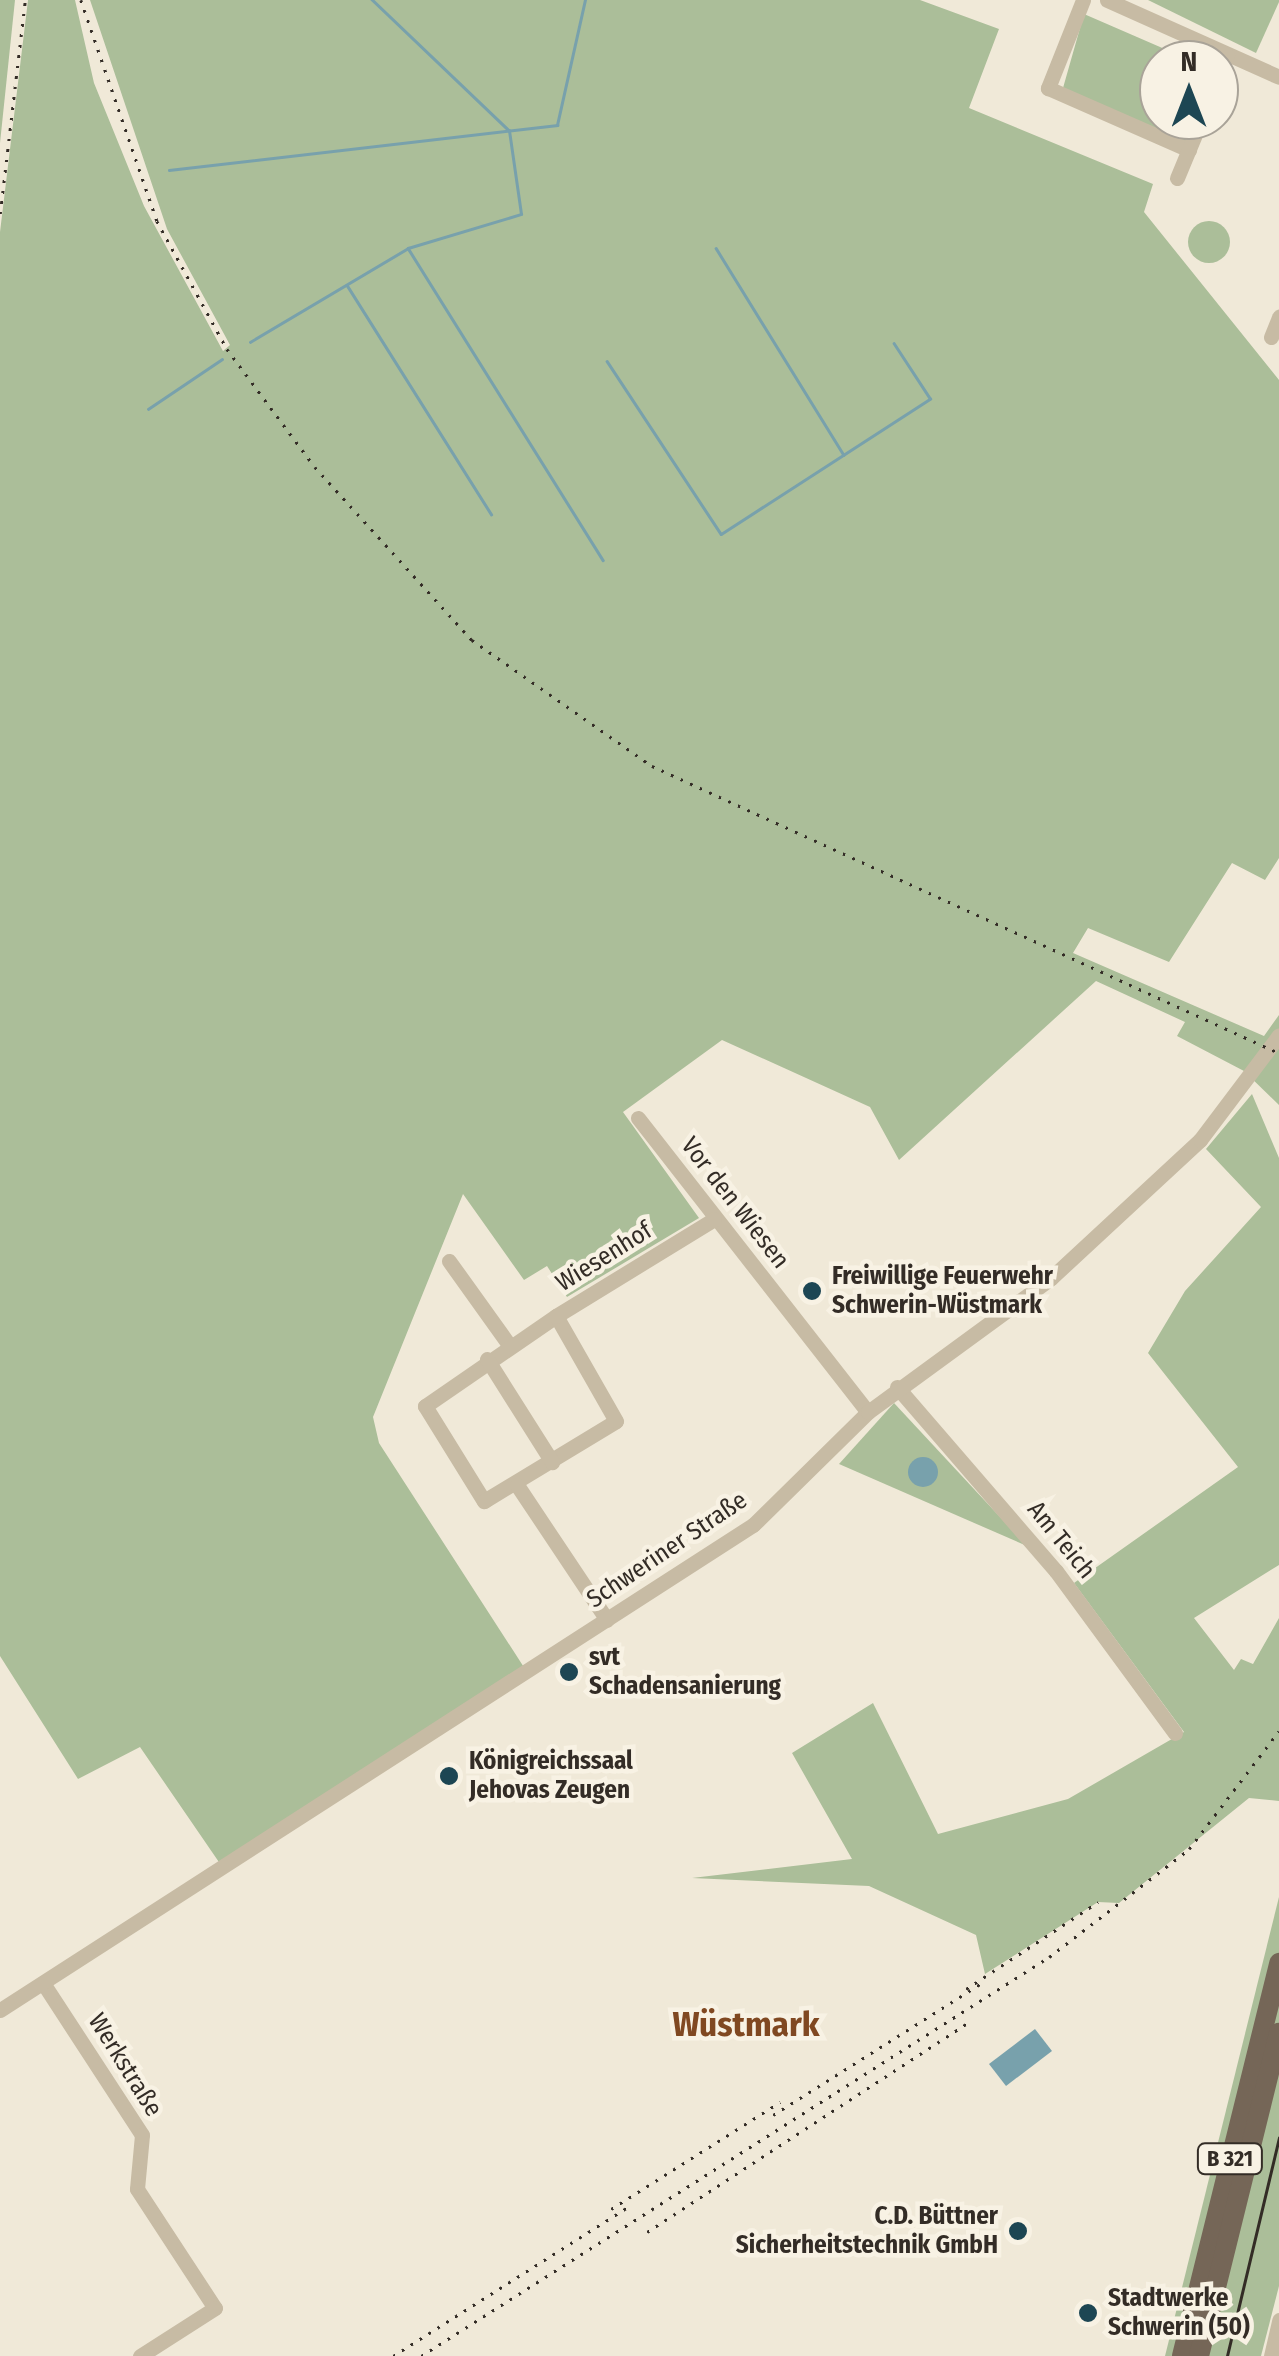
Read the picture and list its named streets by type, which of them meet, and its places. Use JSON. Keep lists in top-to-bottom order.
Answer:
{
  "streets": {
    "main road": ["B 321"],
    "street": [
      "Vor den Wiesen",
      "Wiesenhof",
      "Am Teich",
      "Schweriner Straße",
      "Werkstraße"
    ]
  },
  "crossings": [
    ["Vor den Wiesen", "Wiesenhof"],
    ["Vor den Wiesen", "Schweriner Straße"],
    ["Am Teich", "Schweriner Straße"],
    ["Schweriner Straße", "Werkstraße"]
  ],
  "districts": ["Wüstmark"],
  "places": [
    "Freiwillige Feuerwehr Schwerin-Wüstmark",
    "svt Schadensanierung",
    "Königreichssaal Jehovas Zeugen",
    "C.D. Büttner Sicherheitstechnik GmbH",
    "Stadtwerke Schwerin (50)"
  ],
  "north": "top"
}
